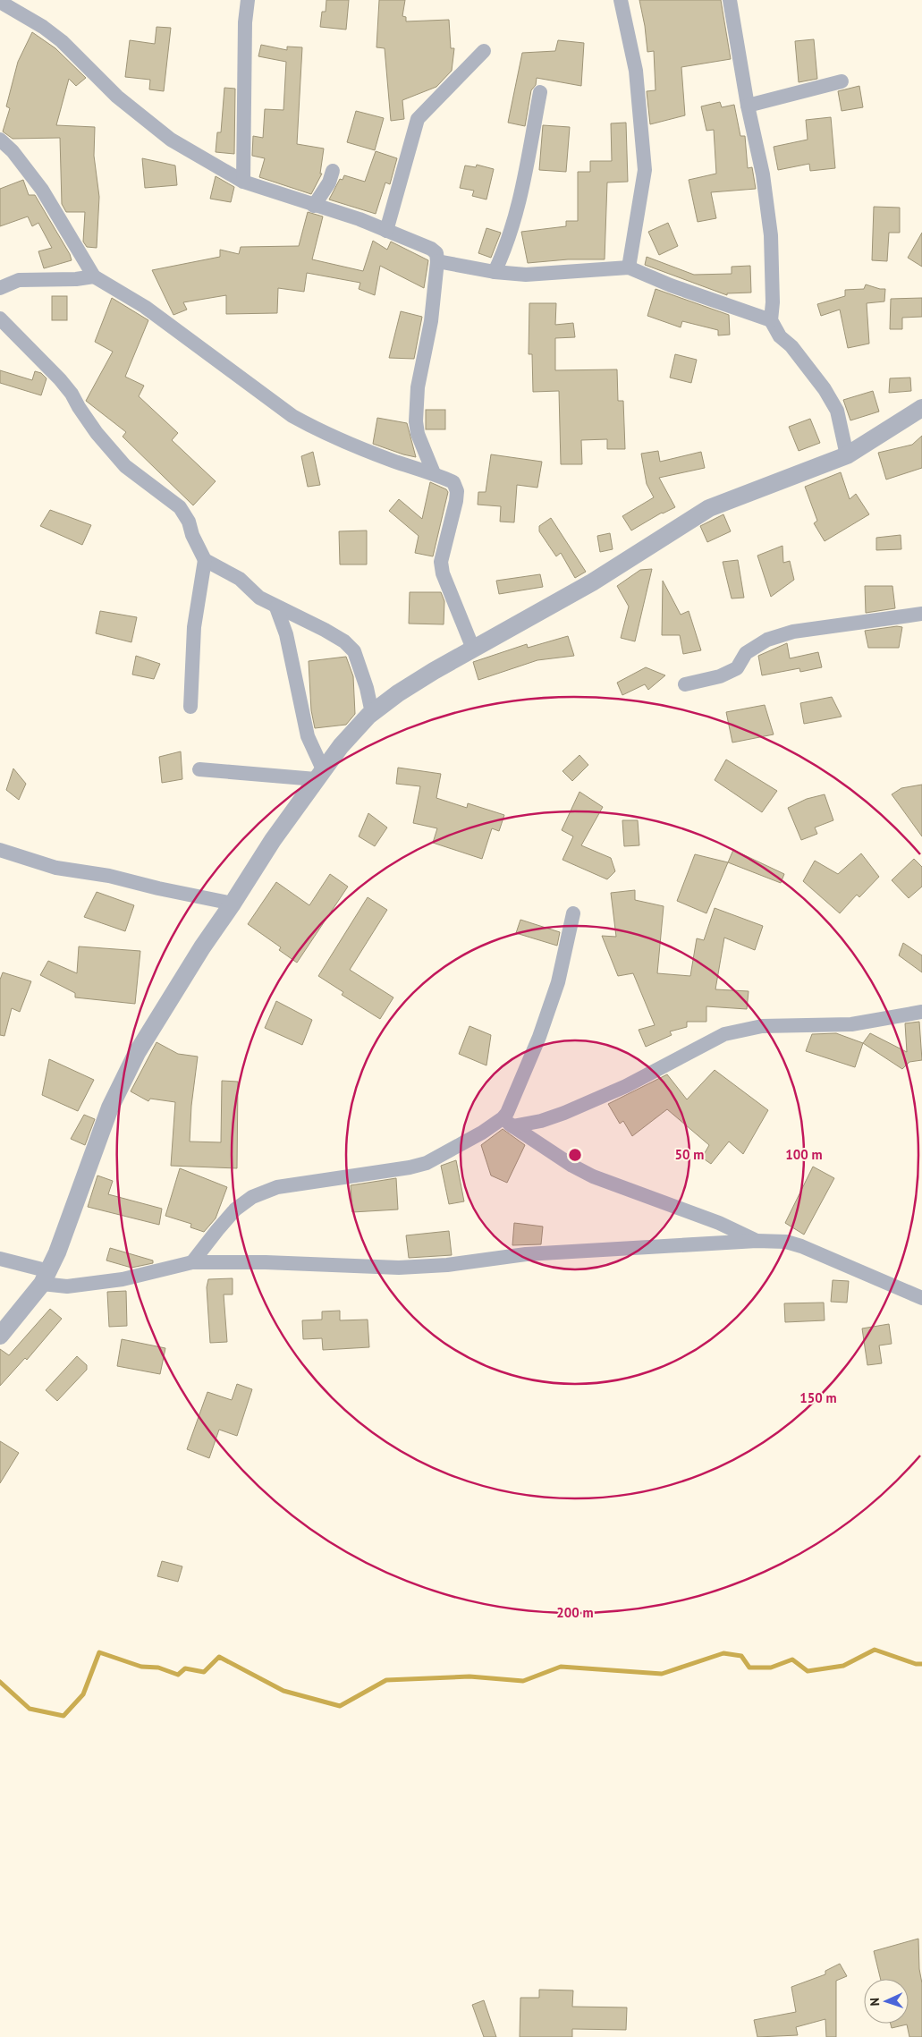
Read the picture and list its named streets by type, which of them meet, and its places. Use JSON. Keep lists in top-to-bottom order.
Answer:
{
  "north": "left",
  "rings": [
    "50 m",
    "100 m",
    "150 m",
    "200 m"
  ]
}
